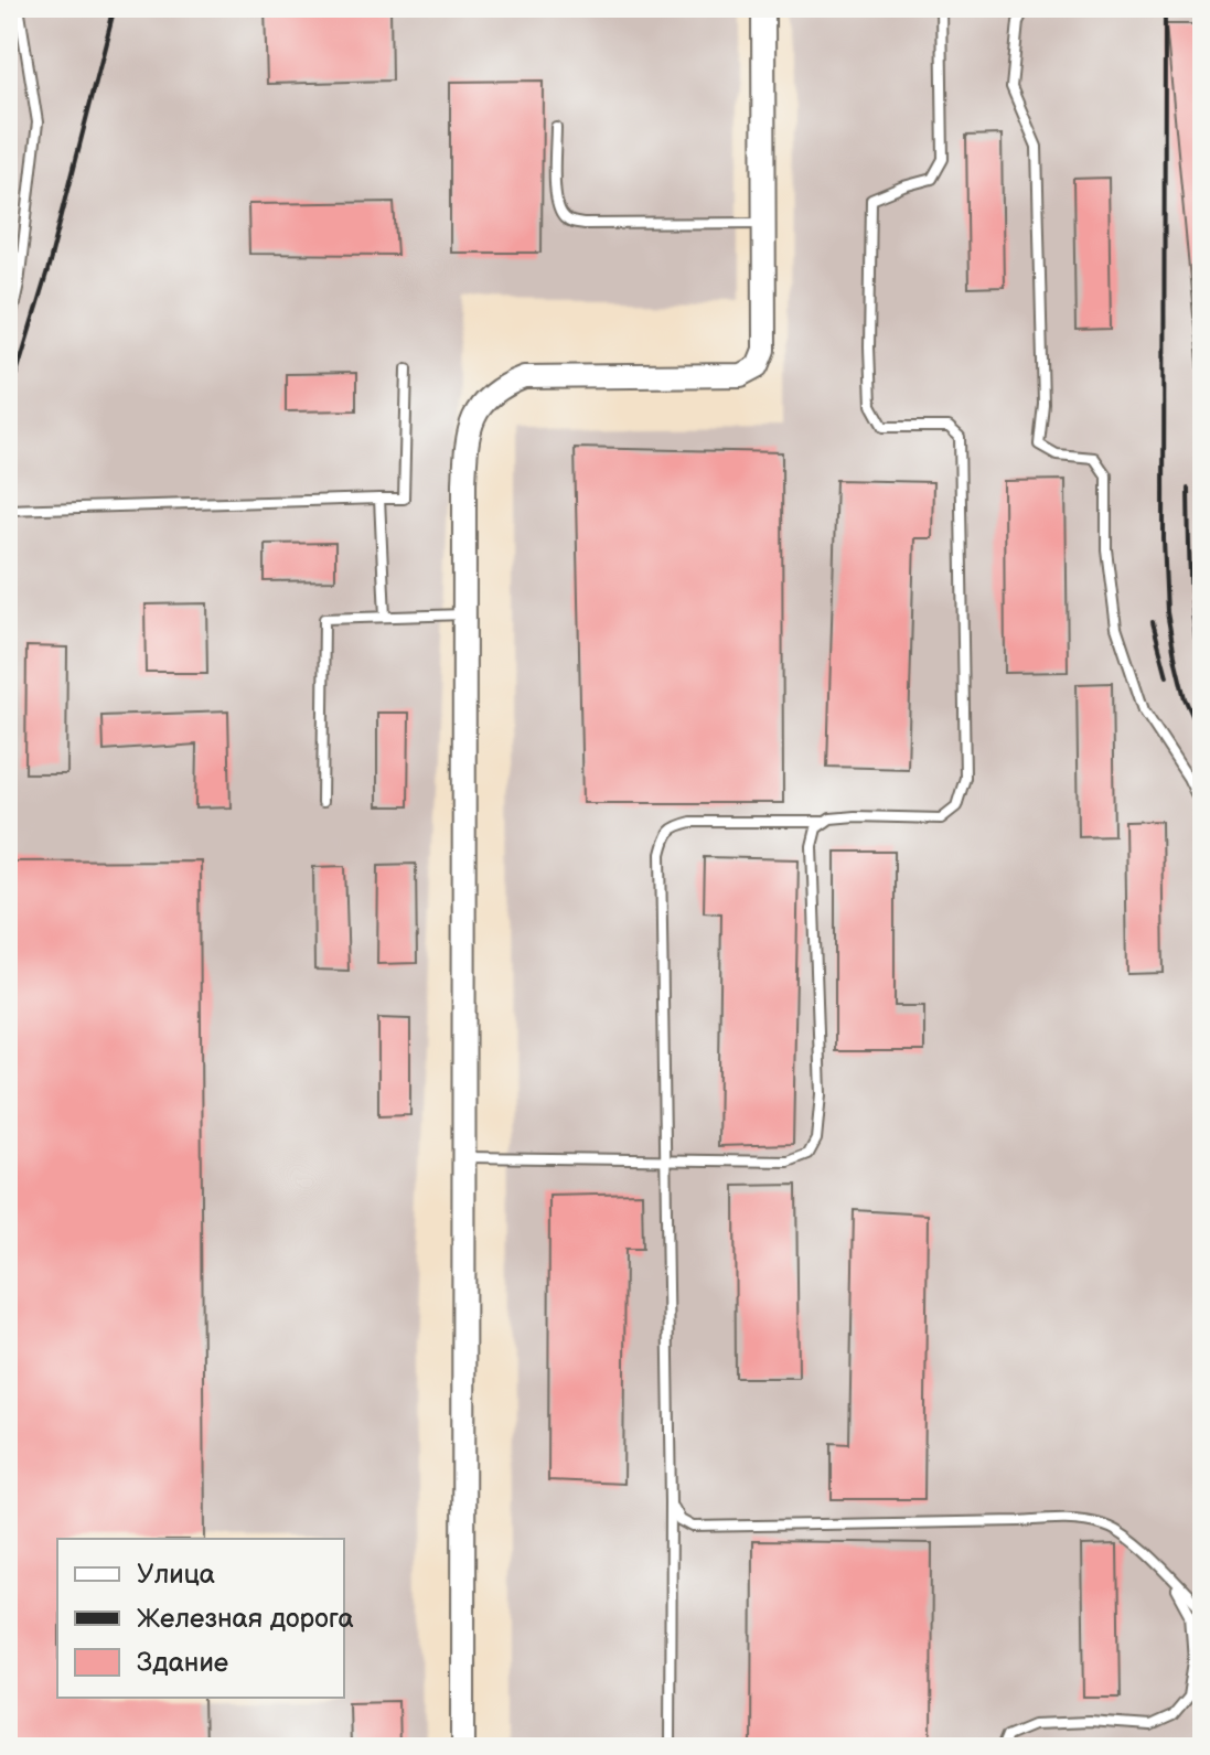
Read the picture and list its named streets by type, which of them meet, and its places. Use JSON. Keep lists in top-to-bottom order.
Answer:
{
  "legend": ["Улица", "Железная дорога", "Здание"]
}
